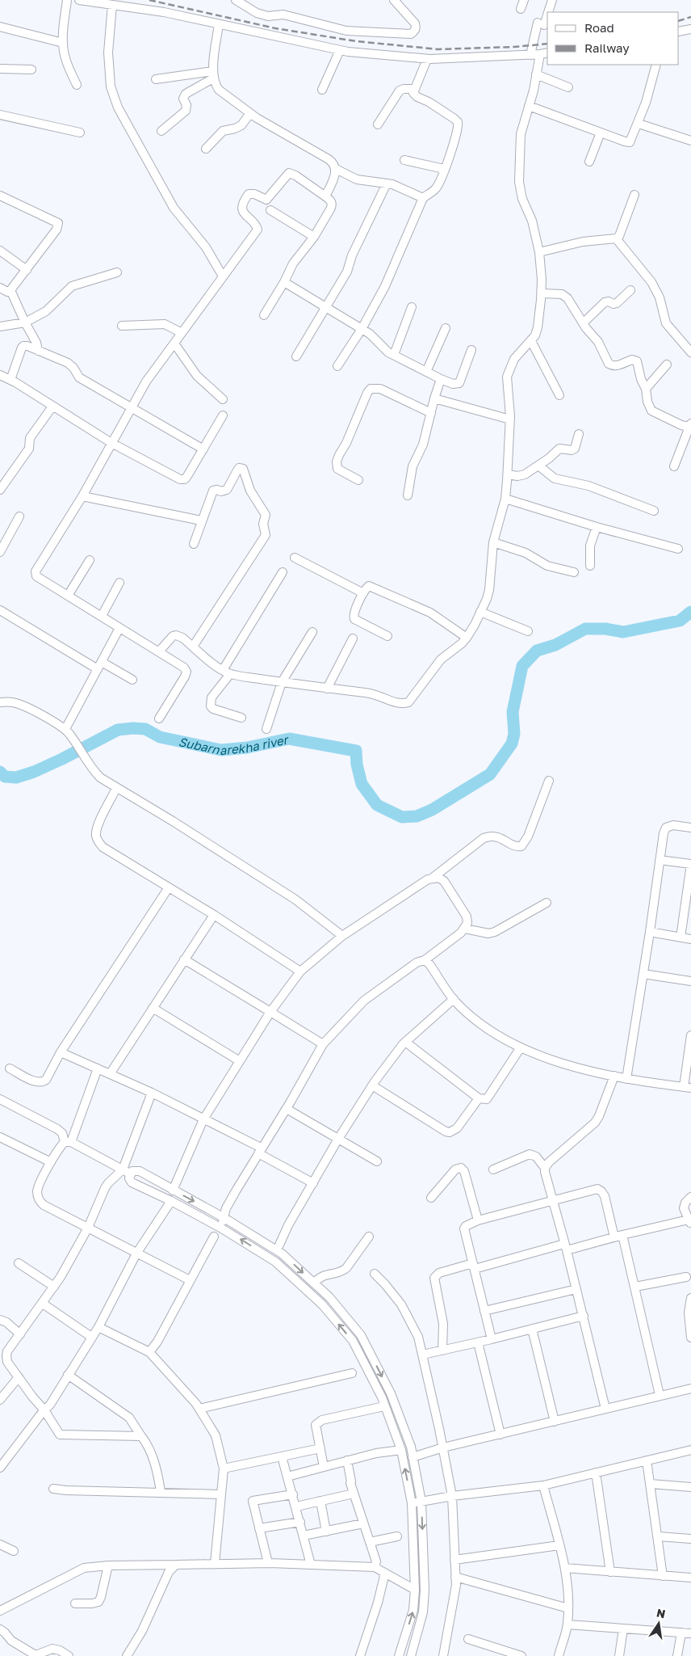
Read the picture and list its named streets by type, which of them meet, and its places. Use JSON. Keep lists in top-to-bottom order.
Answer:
{
  "water": ["Subarnarekha river"],
  "legend": ["Road", "Railway"],
  "north": "top"
}
